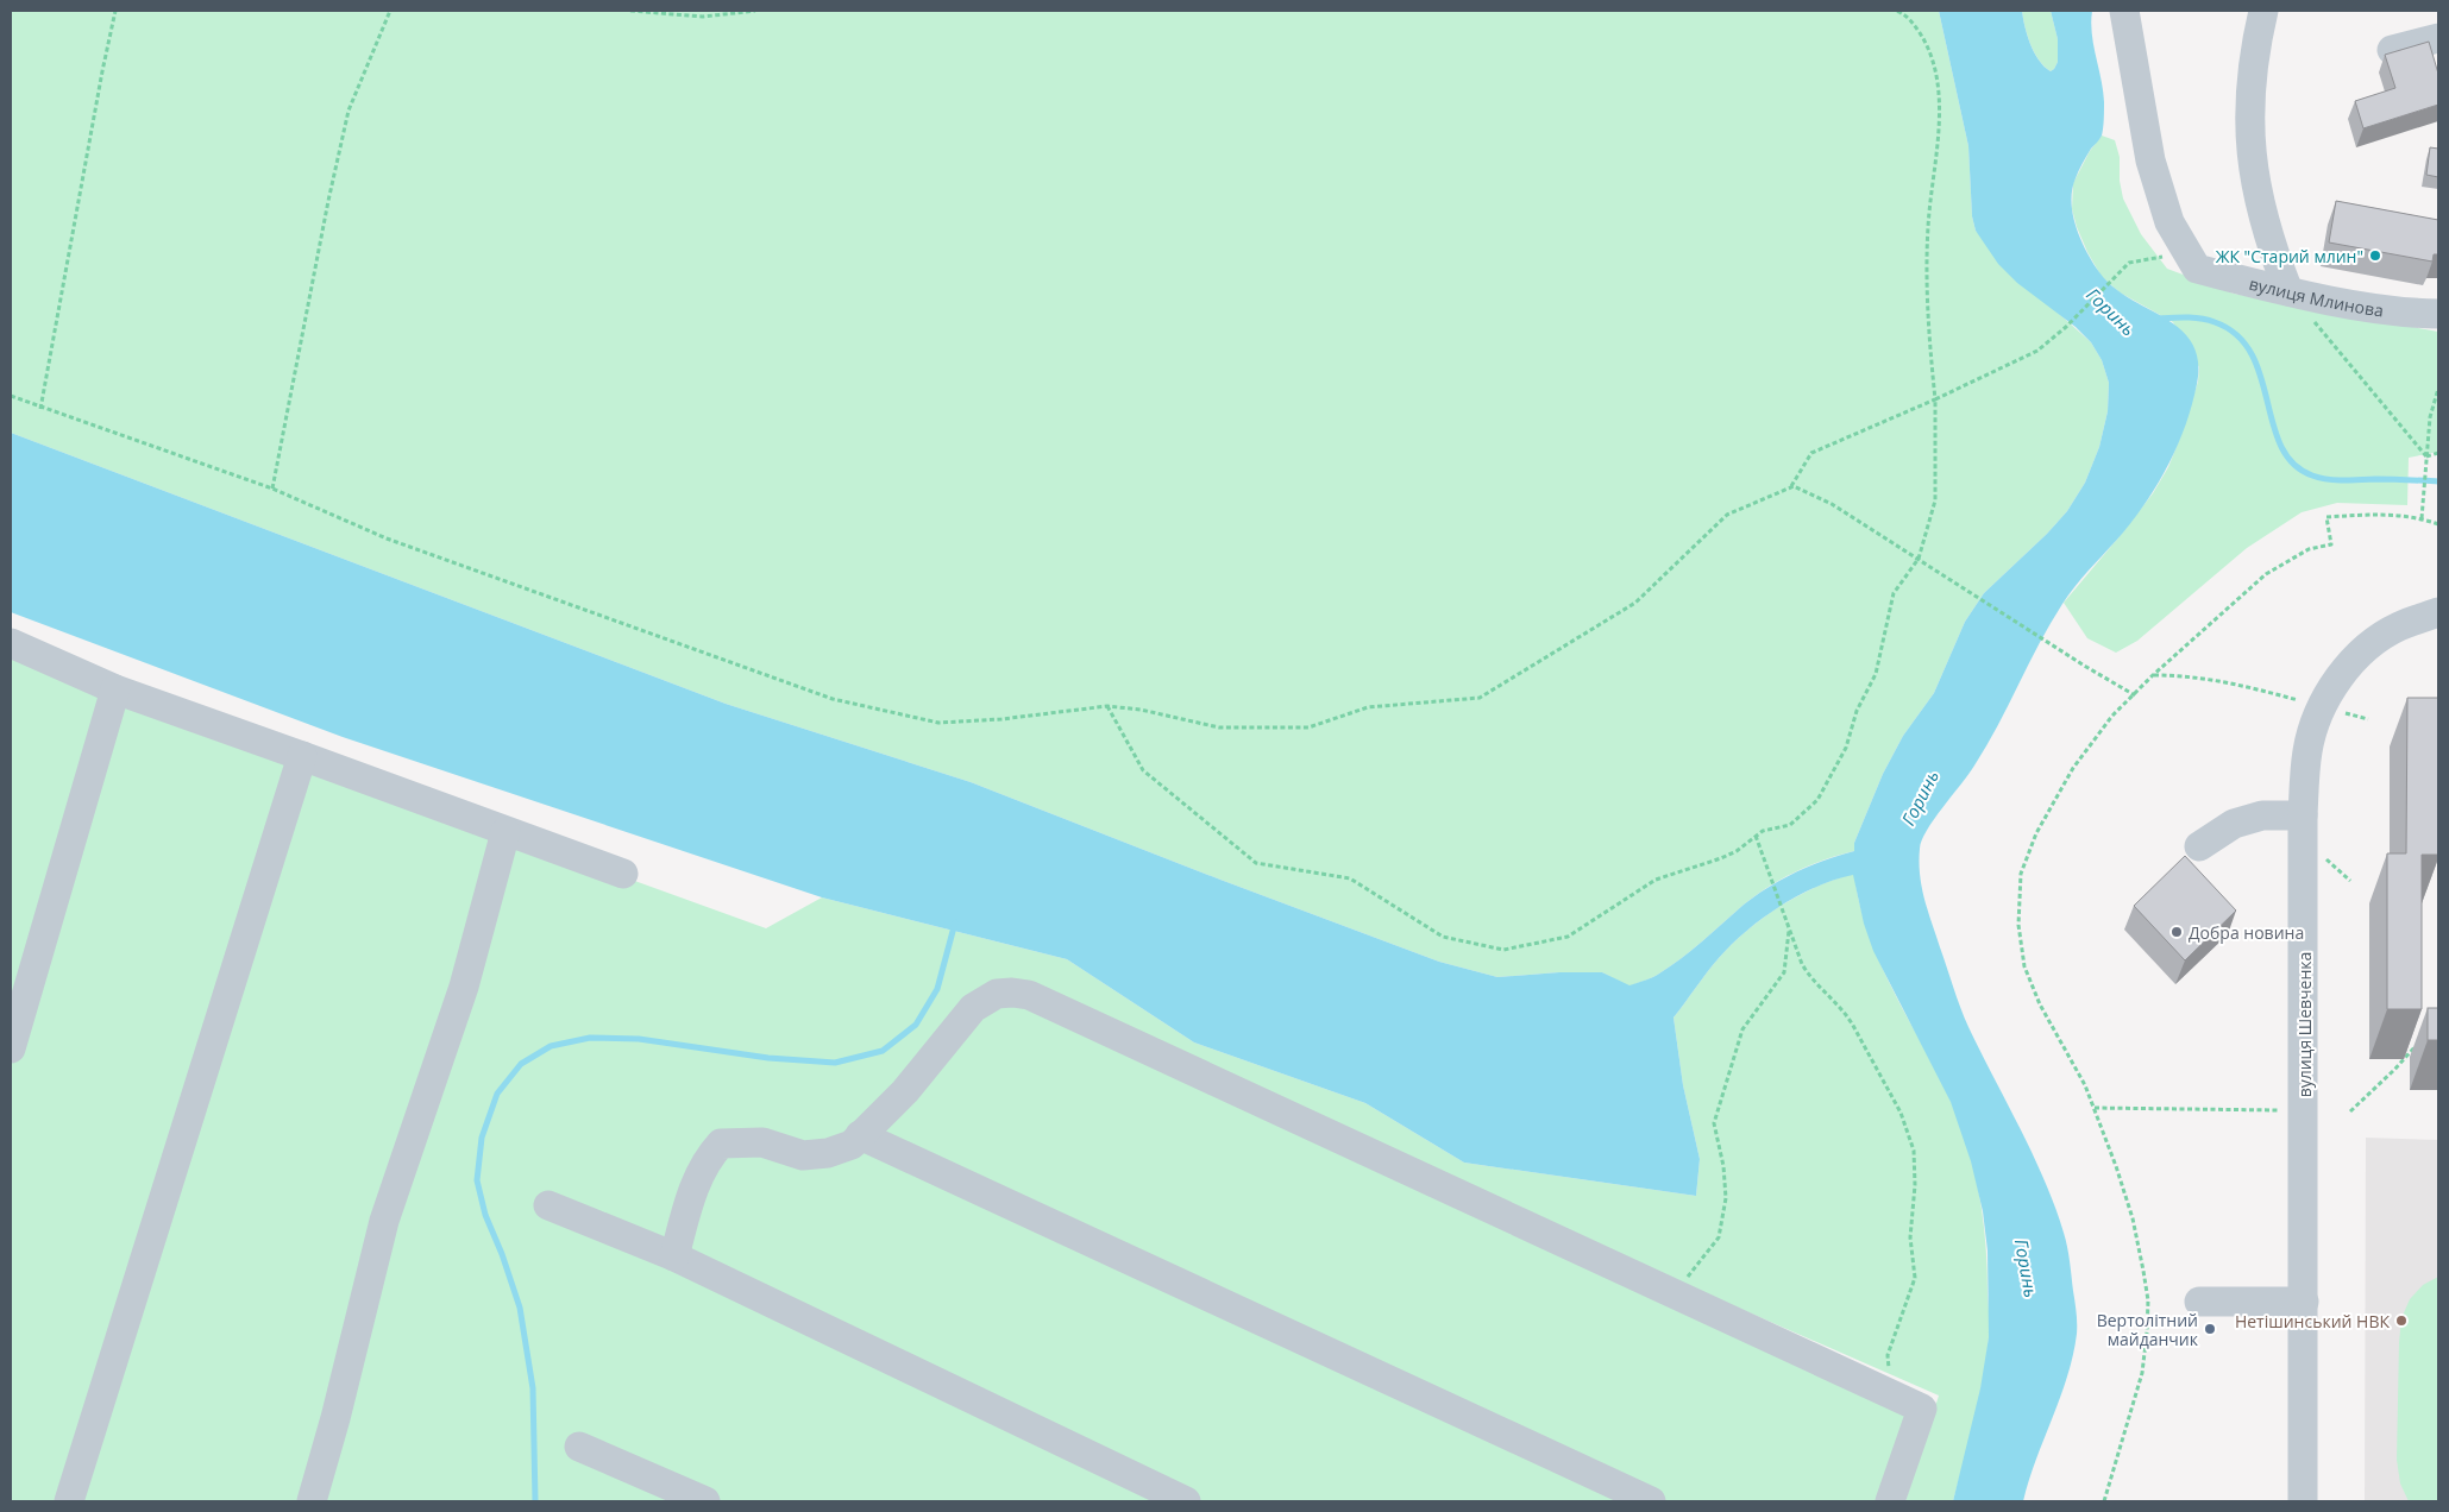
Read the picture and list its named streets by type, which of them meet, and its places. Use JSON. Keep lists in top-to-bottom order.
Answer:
{
  "streets": {
    "street": ["вулиця Млинова", "вулиця Шевченка"]
  },
  "water": ["Горинь"],
  "places": [
    "ЖК \"Старий млин\"",
    "Добра новина",
    "Нетішинський НВК",
    "Вертолітний майданчик"
  ]
}
